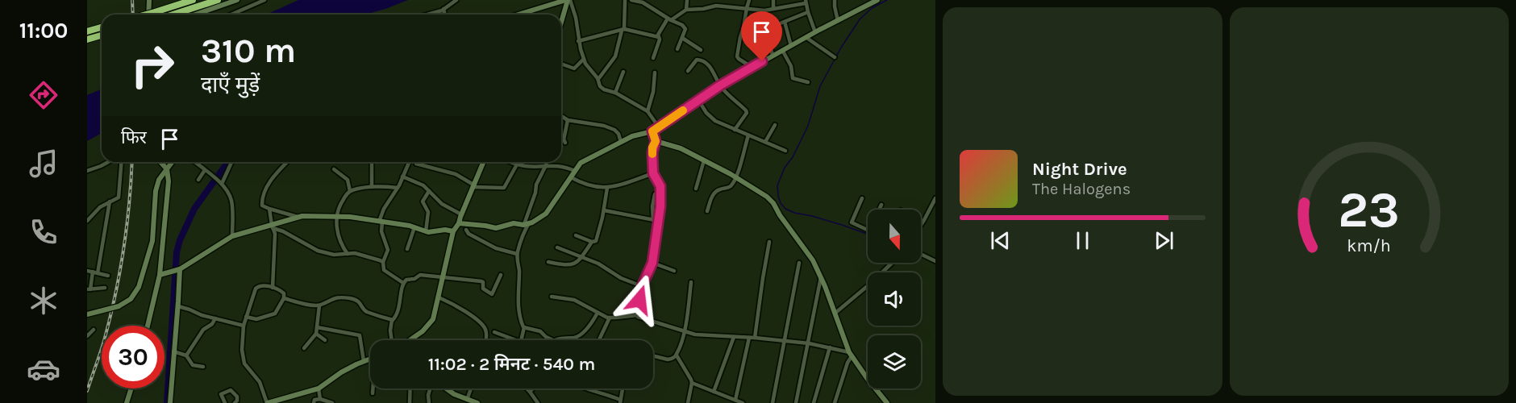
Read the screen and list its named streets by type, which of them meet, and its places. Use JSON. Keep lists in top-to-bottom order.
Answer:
{
  "north": "bottom",
  "page": {
    "tabs": "11:00",
    "turn": ["310 m", "दाएँ मुड़ें"],
    "then": "फिर",
    "song": ["Night Drive", "The Halogens"],
    "limit": "30",
    "trip": "11:02 · 2 मिनट · 540 m",
    "gauge": ["23", "km/h"]
  }
}
